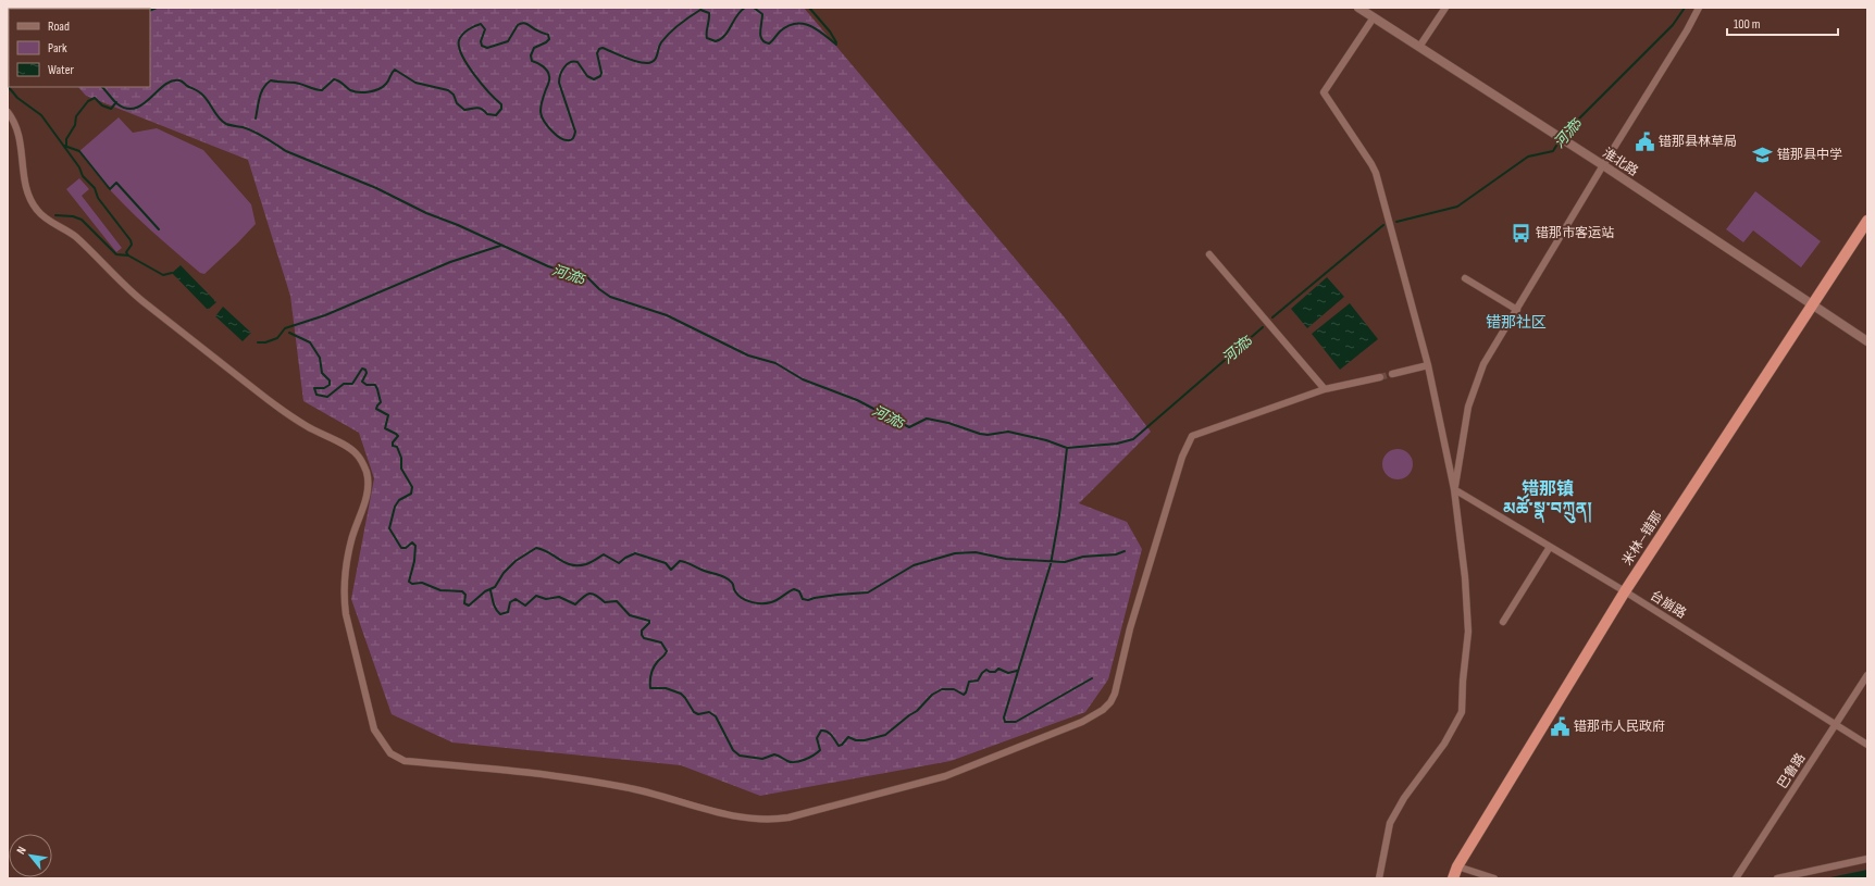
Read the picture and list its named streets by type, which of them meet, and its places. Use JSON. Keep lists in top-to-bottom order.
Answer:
{
  "streets": {
    "highway": ["米林—错那"],
    "street": ["淮北路", "台崩路", "巴鲁路"]
  },
  "crossings": [
    ["淮北路", "米林—错那"],
    ["米林—错那", "台崩路"],
    ["台崩路", "巴鲁路"]
  ],
  "districts": ["错那社区", "错那镇 མཚོ་སྣ་བཀྲུན།"],
  "water": ["河流5"],
  "places": {
    "public building": ["错那县林草局", "错那市人民政府"],
    "school or university": ["错那县中学"],
    "bus stop": ["错那市客运站"]
  },
  "legend": ["Road", "Park", "Water"],
  "scale_bar": "100 m",
  "north": "top left"
}
